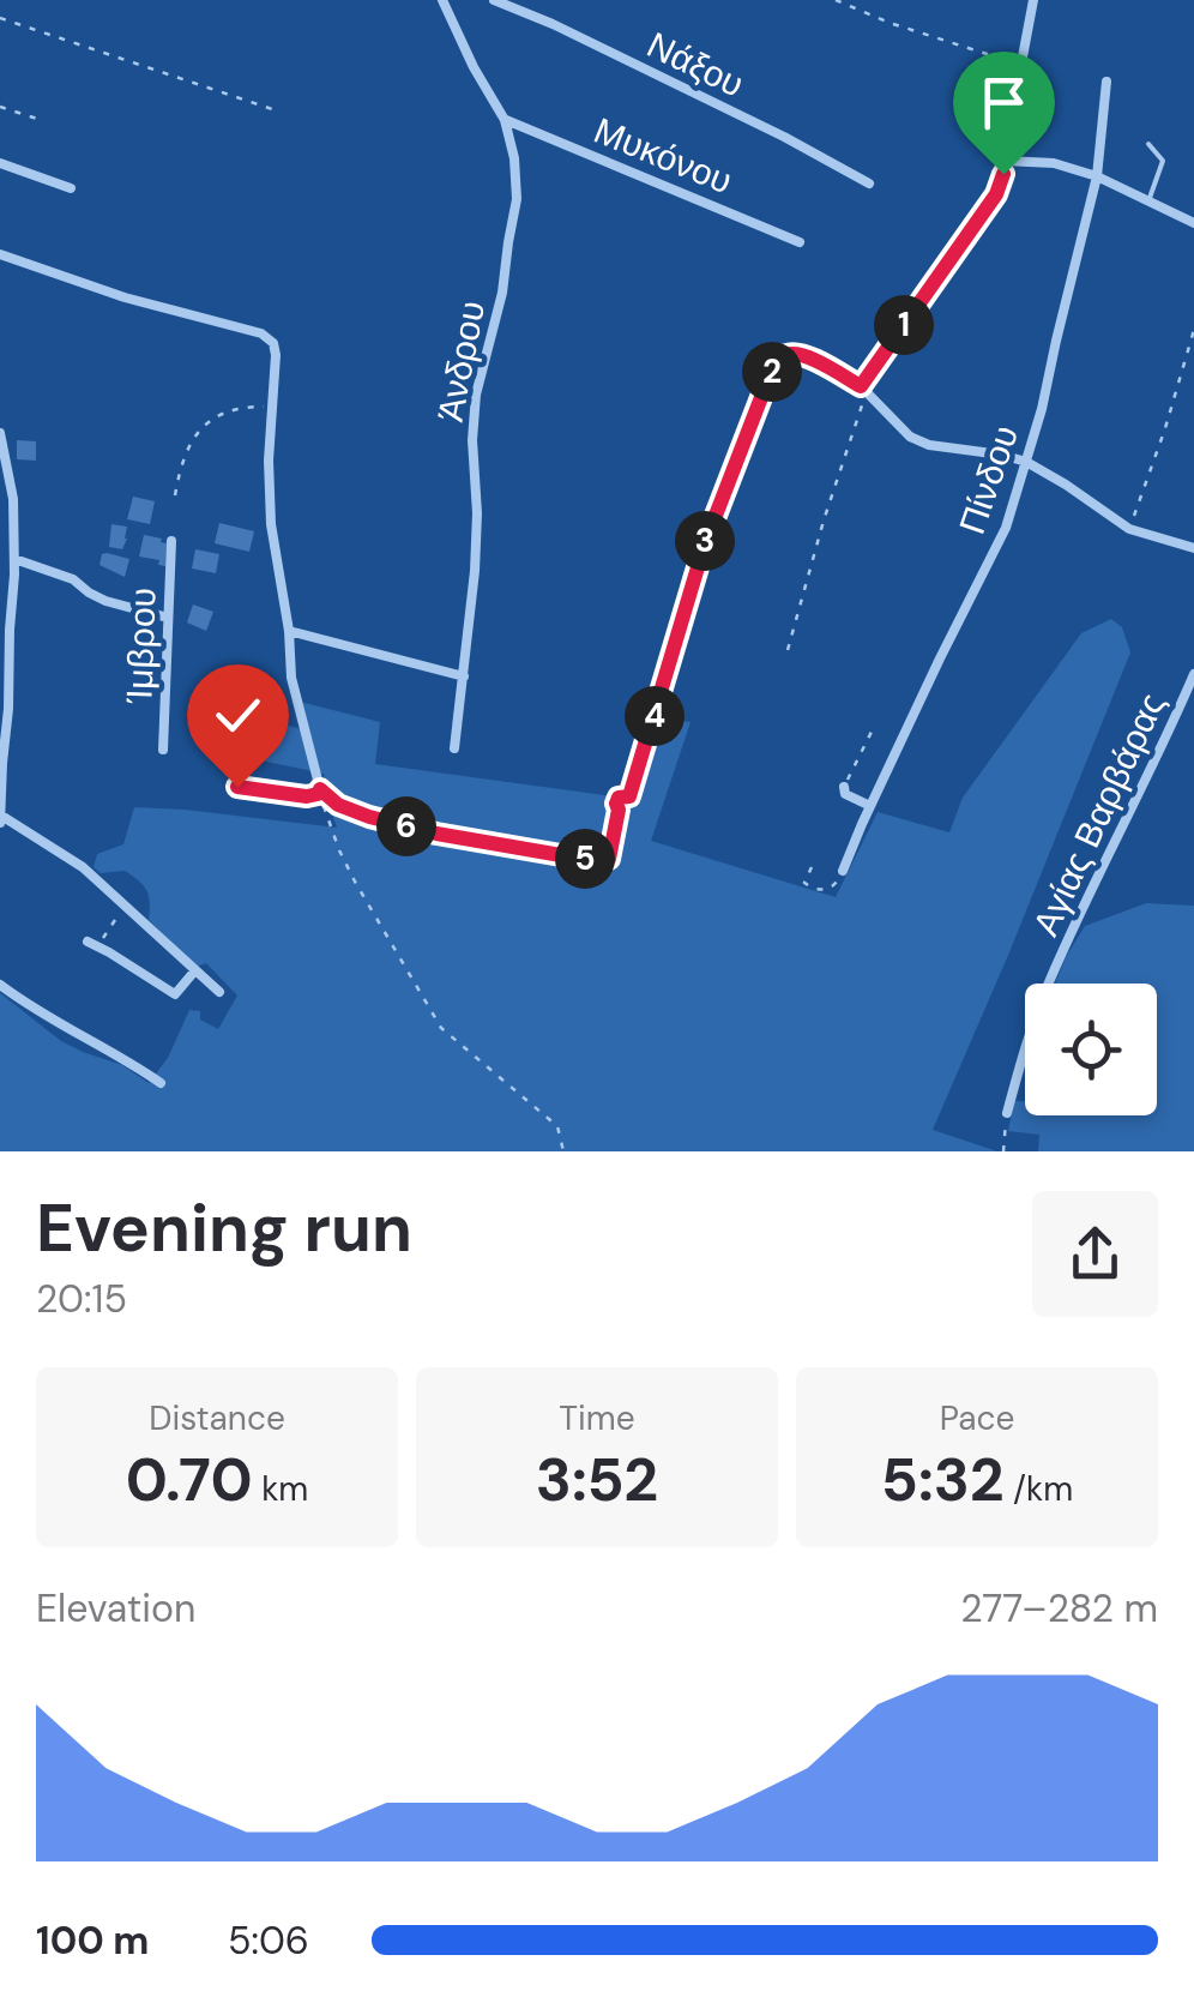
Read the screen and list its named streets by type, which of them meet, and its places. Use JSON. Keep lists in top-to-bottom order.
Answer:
{
  "streets": {
    "street": [
      "Νάξου",
      "Μυκόνου",
      "Άνδρου",
      "Πίνδου",
      "Ίμβρου",
      "Αγίας Βαρβάρας"
    ]
  },
  "crossings": [
    ["Μυκόνου", "Άνδρου"]
  ],
  "page": {
    "pins": [
      "1",
      "2",
      "3",
      "4",
      "6",
      "5"
    ],
    "heading": ["Evening run", "20:15"],
    "stats": [
      ["Distance", "0.70 km"],
      ["Time", "3:52"],
      ["Pace", "5:32 /km"]
    ],
    "chart": ["Elevation", "277–282 m"],
    "list": [
      {
        "name": "100 m",
        "note": "5:06"
      }
    ]
  }
}
